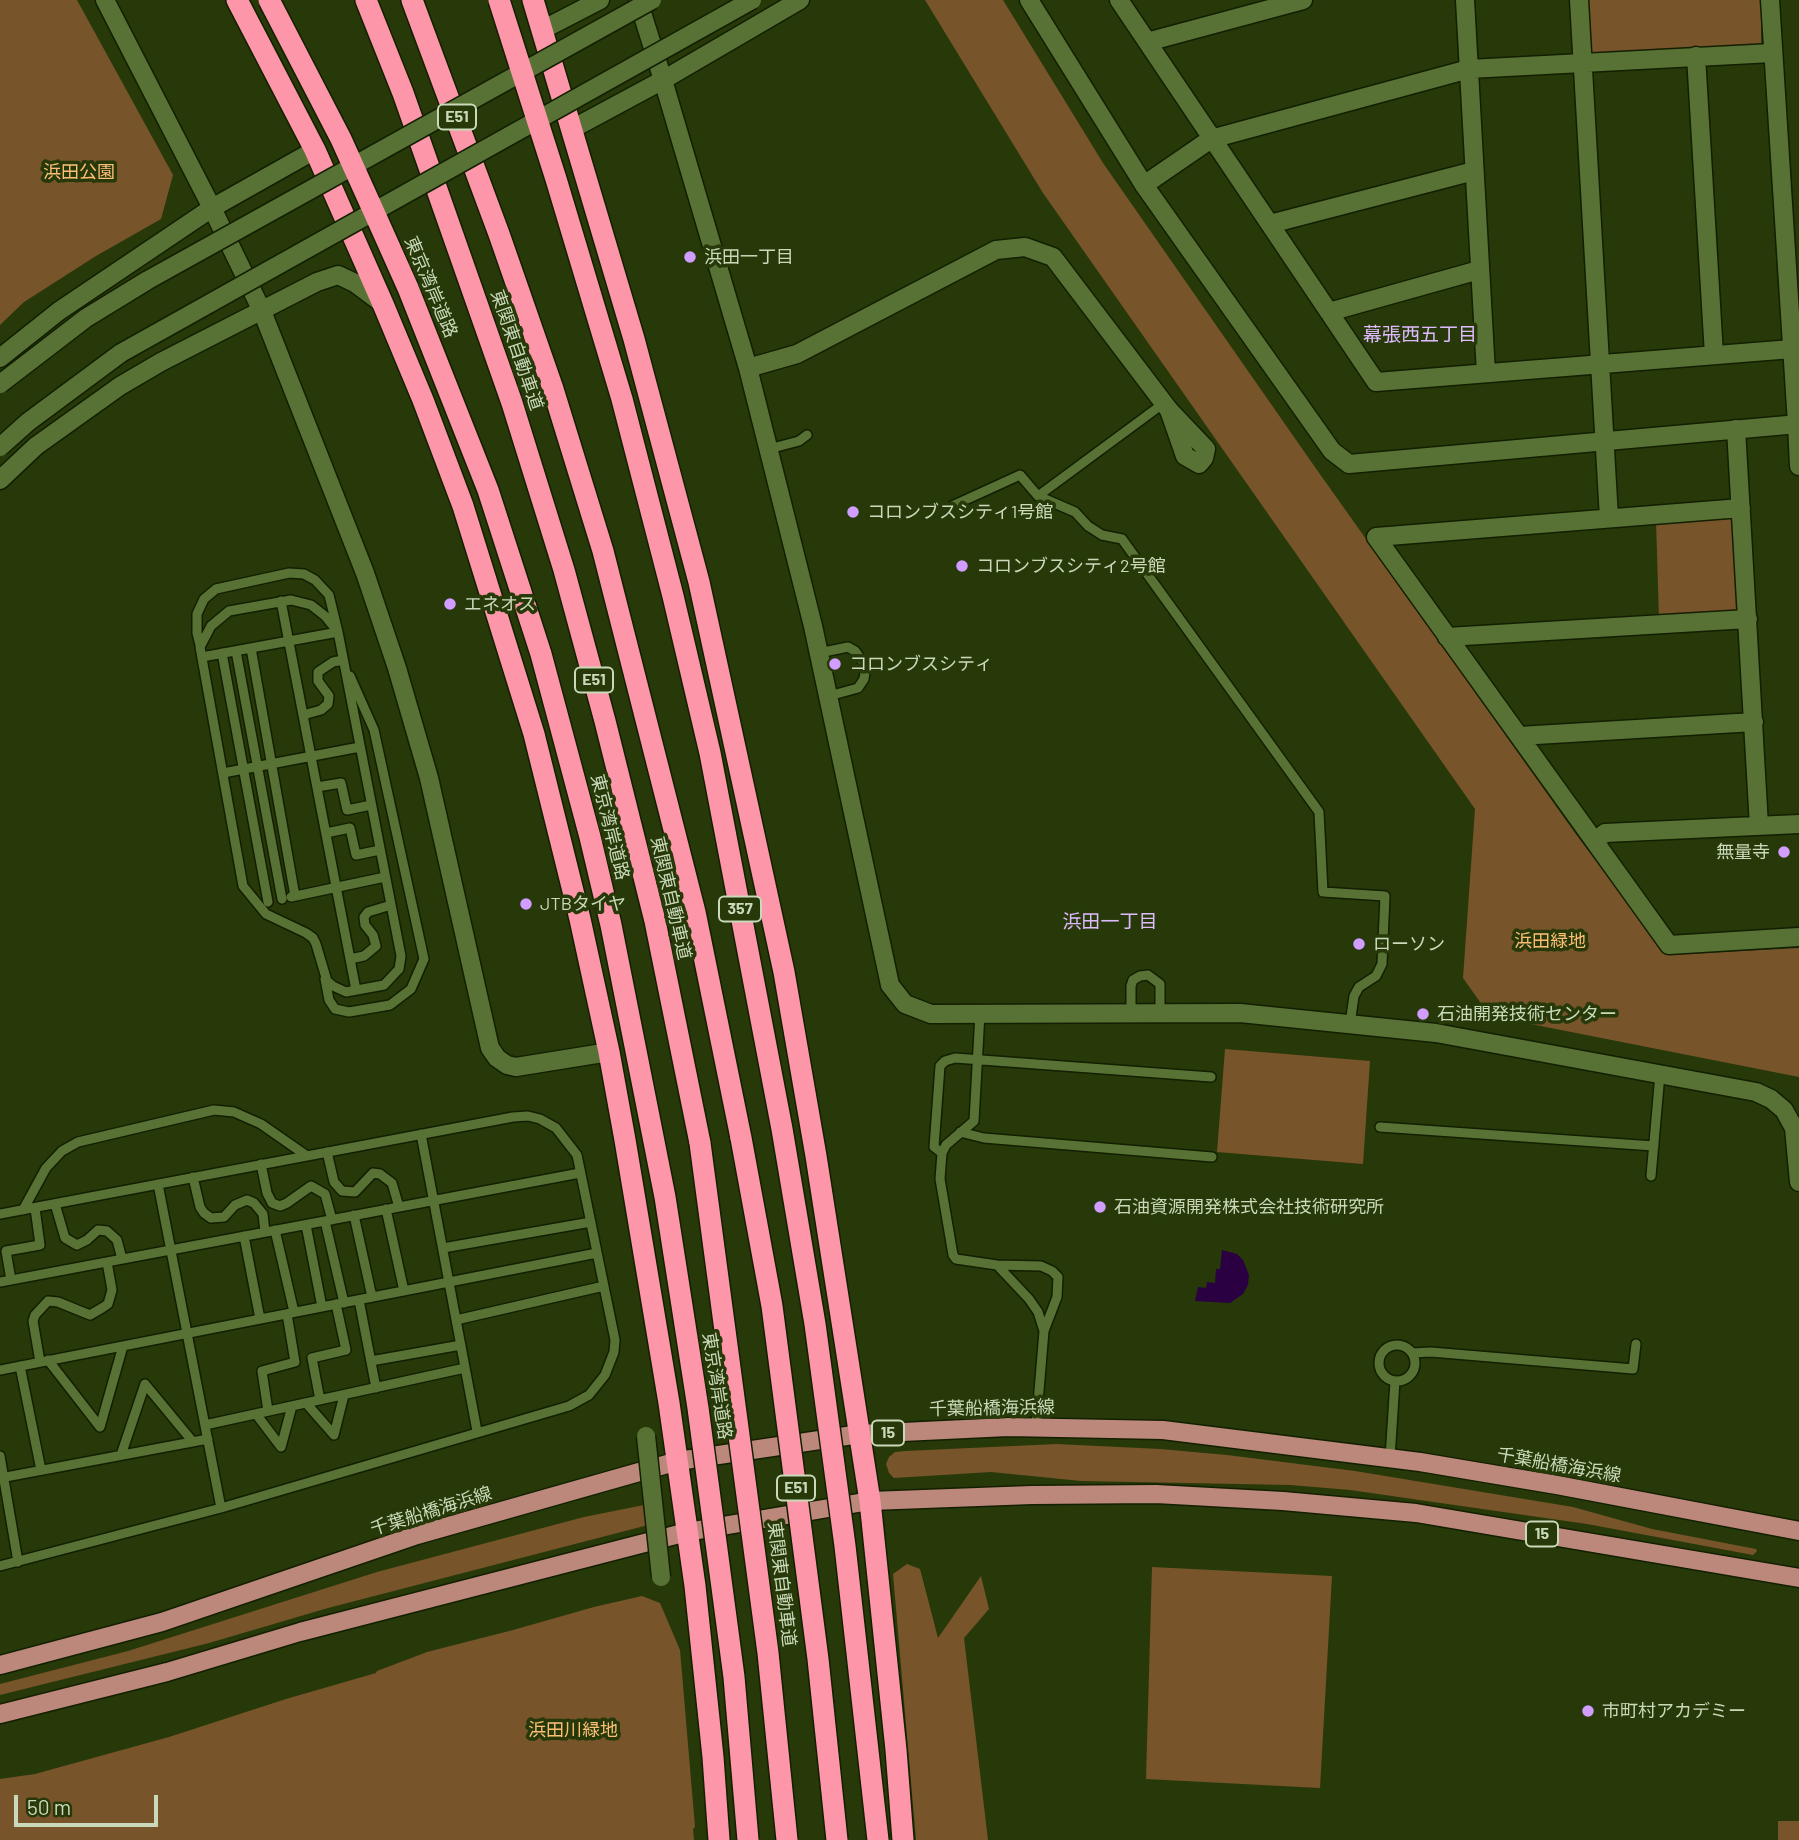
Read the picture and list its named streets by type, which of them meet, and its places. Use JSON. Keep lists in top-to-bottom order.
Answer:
{
  "streets": {
    "highway": [
      "E51",
      "東京湾岸道路",
      "東関東自動車道",
      "357"
    ],
    "main road": ["千葉船橋海浜線", "15"]
  },
  "districts": ["幕張西五丁目", "浜田一丁目"],
  "parks": ["浜田公園", "浜田緑地", "浜田川緑地"],
  "places": [
    "浜田一丁目",
    "コロンブスシティ1号館",
    "コロンブスシティ2号館",
    "エネオス",
    "コロンブスシティ",
    "無量寺",
    "JTBタイヤ",
    "ローソン",
    "石油開発技術センター",
    "石油資源開発株式会社技術研究所",
    "市町村アカデミー"
  ],
  "scale_bar": "50 m"
}
